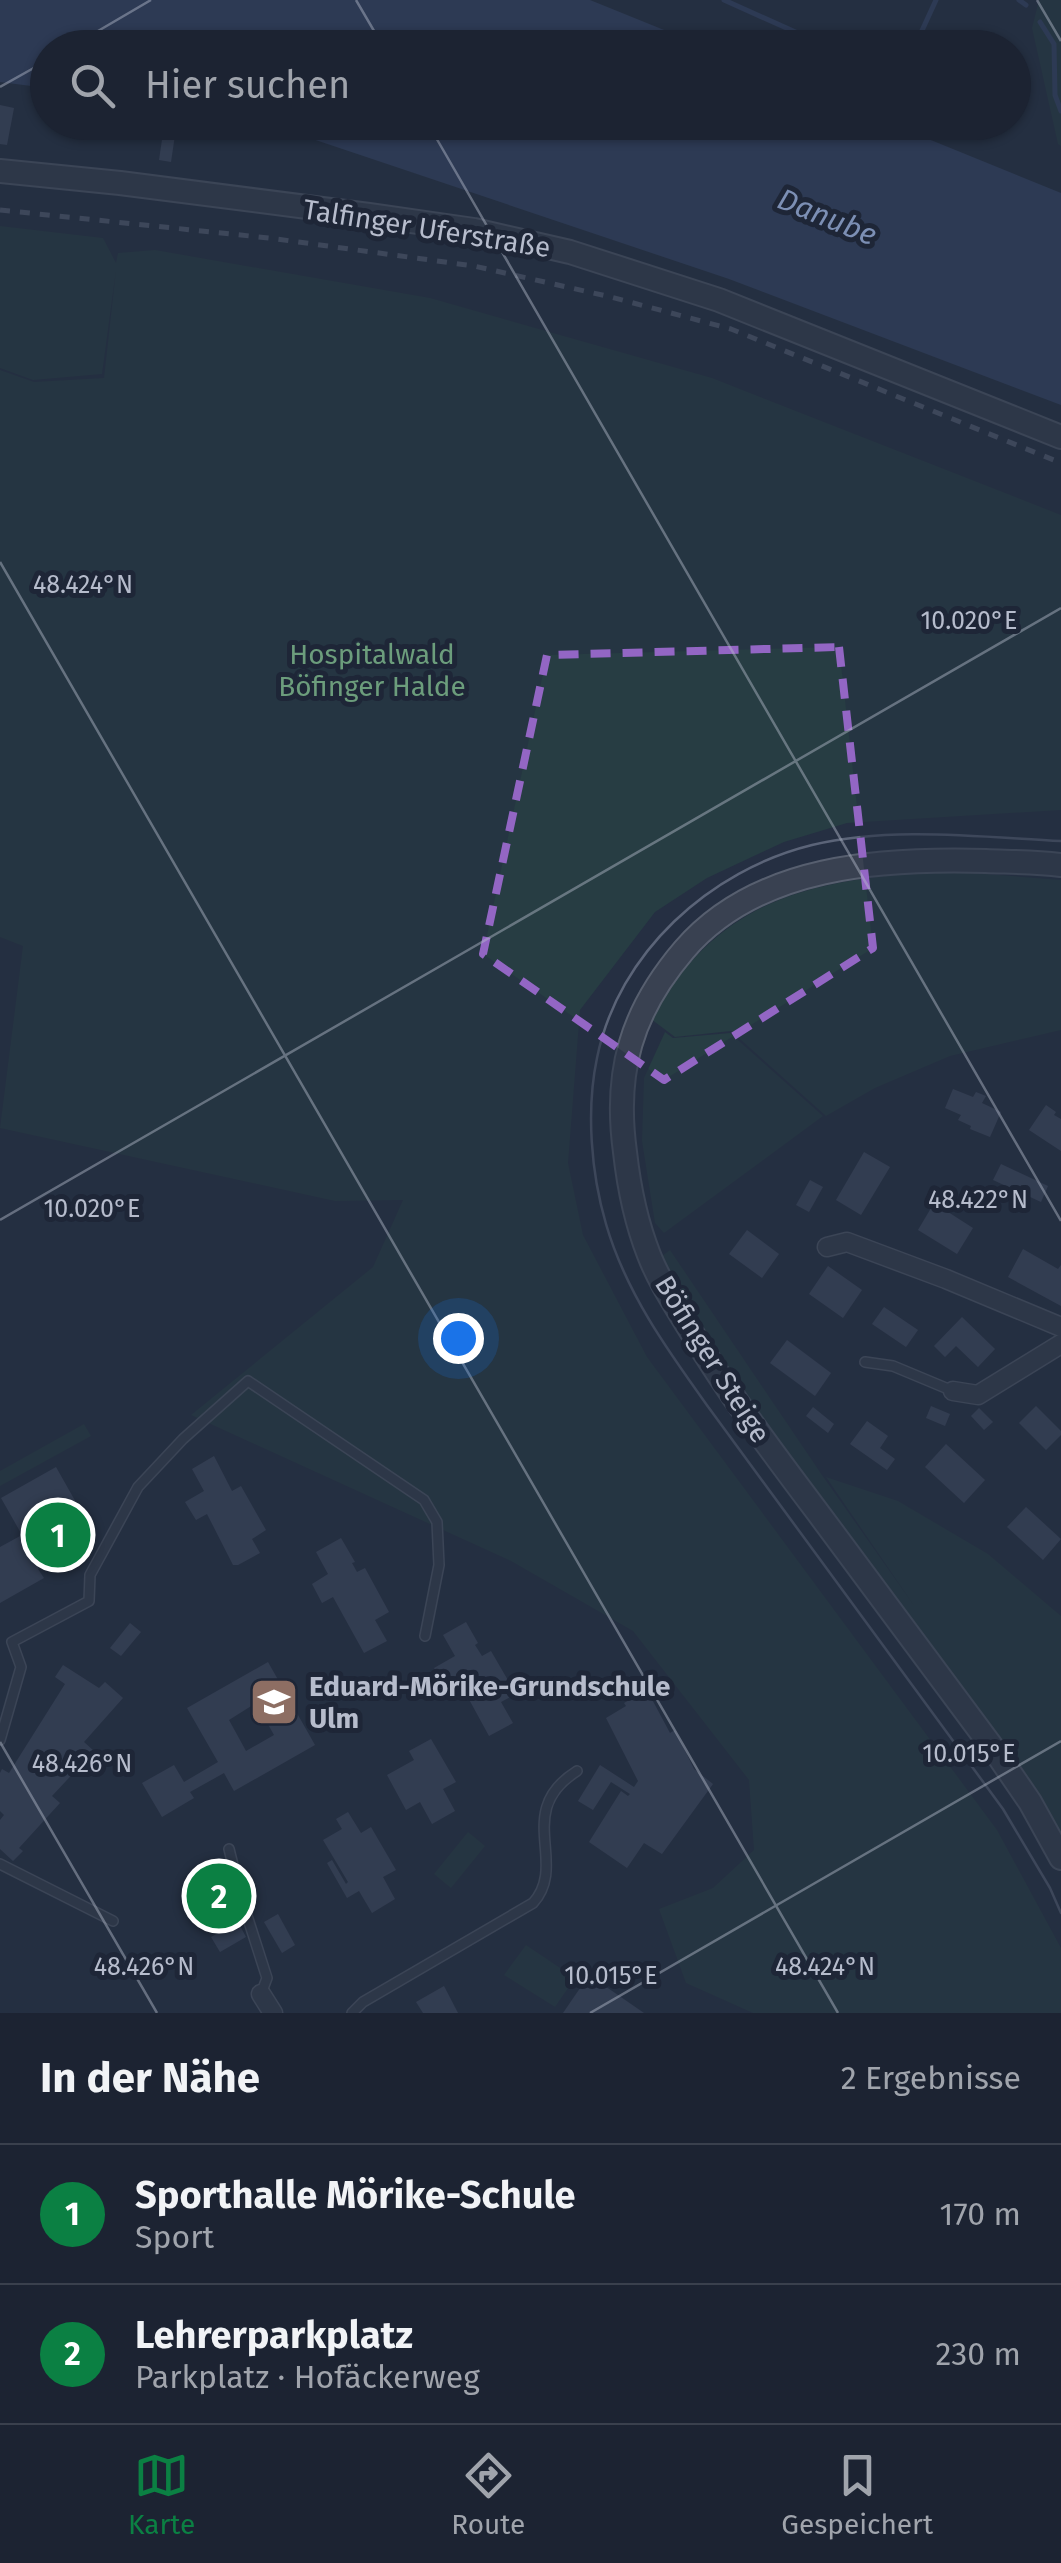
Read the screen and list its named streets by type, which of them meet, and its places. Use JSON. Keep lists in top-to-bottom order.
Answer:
{
  "streets": {
    "street": ["Talfinger Uferstraße", "Böfinger Steige"]
  },
  "water": ["Danube"],
  "parks": ["Hospitalwald Böfinger Halde"],
  "places": {
    "school or university": ["Eduard-Mörike-Grundschule Ulm"]
  },
  "page": {
    "search": "Hier suchen",
    "pins": ["1", "2"],
    "heading": ["In der Nähe", "2 Ergebnisse"],
    "list": [
      {
        "mark": "1",
        "name": "Sporthalle Mörike-Schule",
        "note": "Sport",
        "value": "170 m"
      },
      {
        "mark": "2",
        "name": "Lehrerparkplatz",
        "note": "Parkplatz · Hofäckerweg",
        "value": "230 m"
      }
    ],
    "nav": ["Karte", "Route", "Gespeichert"]
  },
  "coordinates": [
    "48.424°N",
    "10.020°E",
    "48.422°N",
    "10.015°E",
    "48.426°N"
  ]
}
